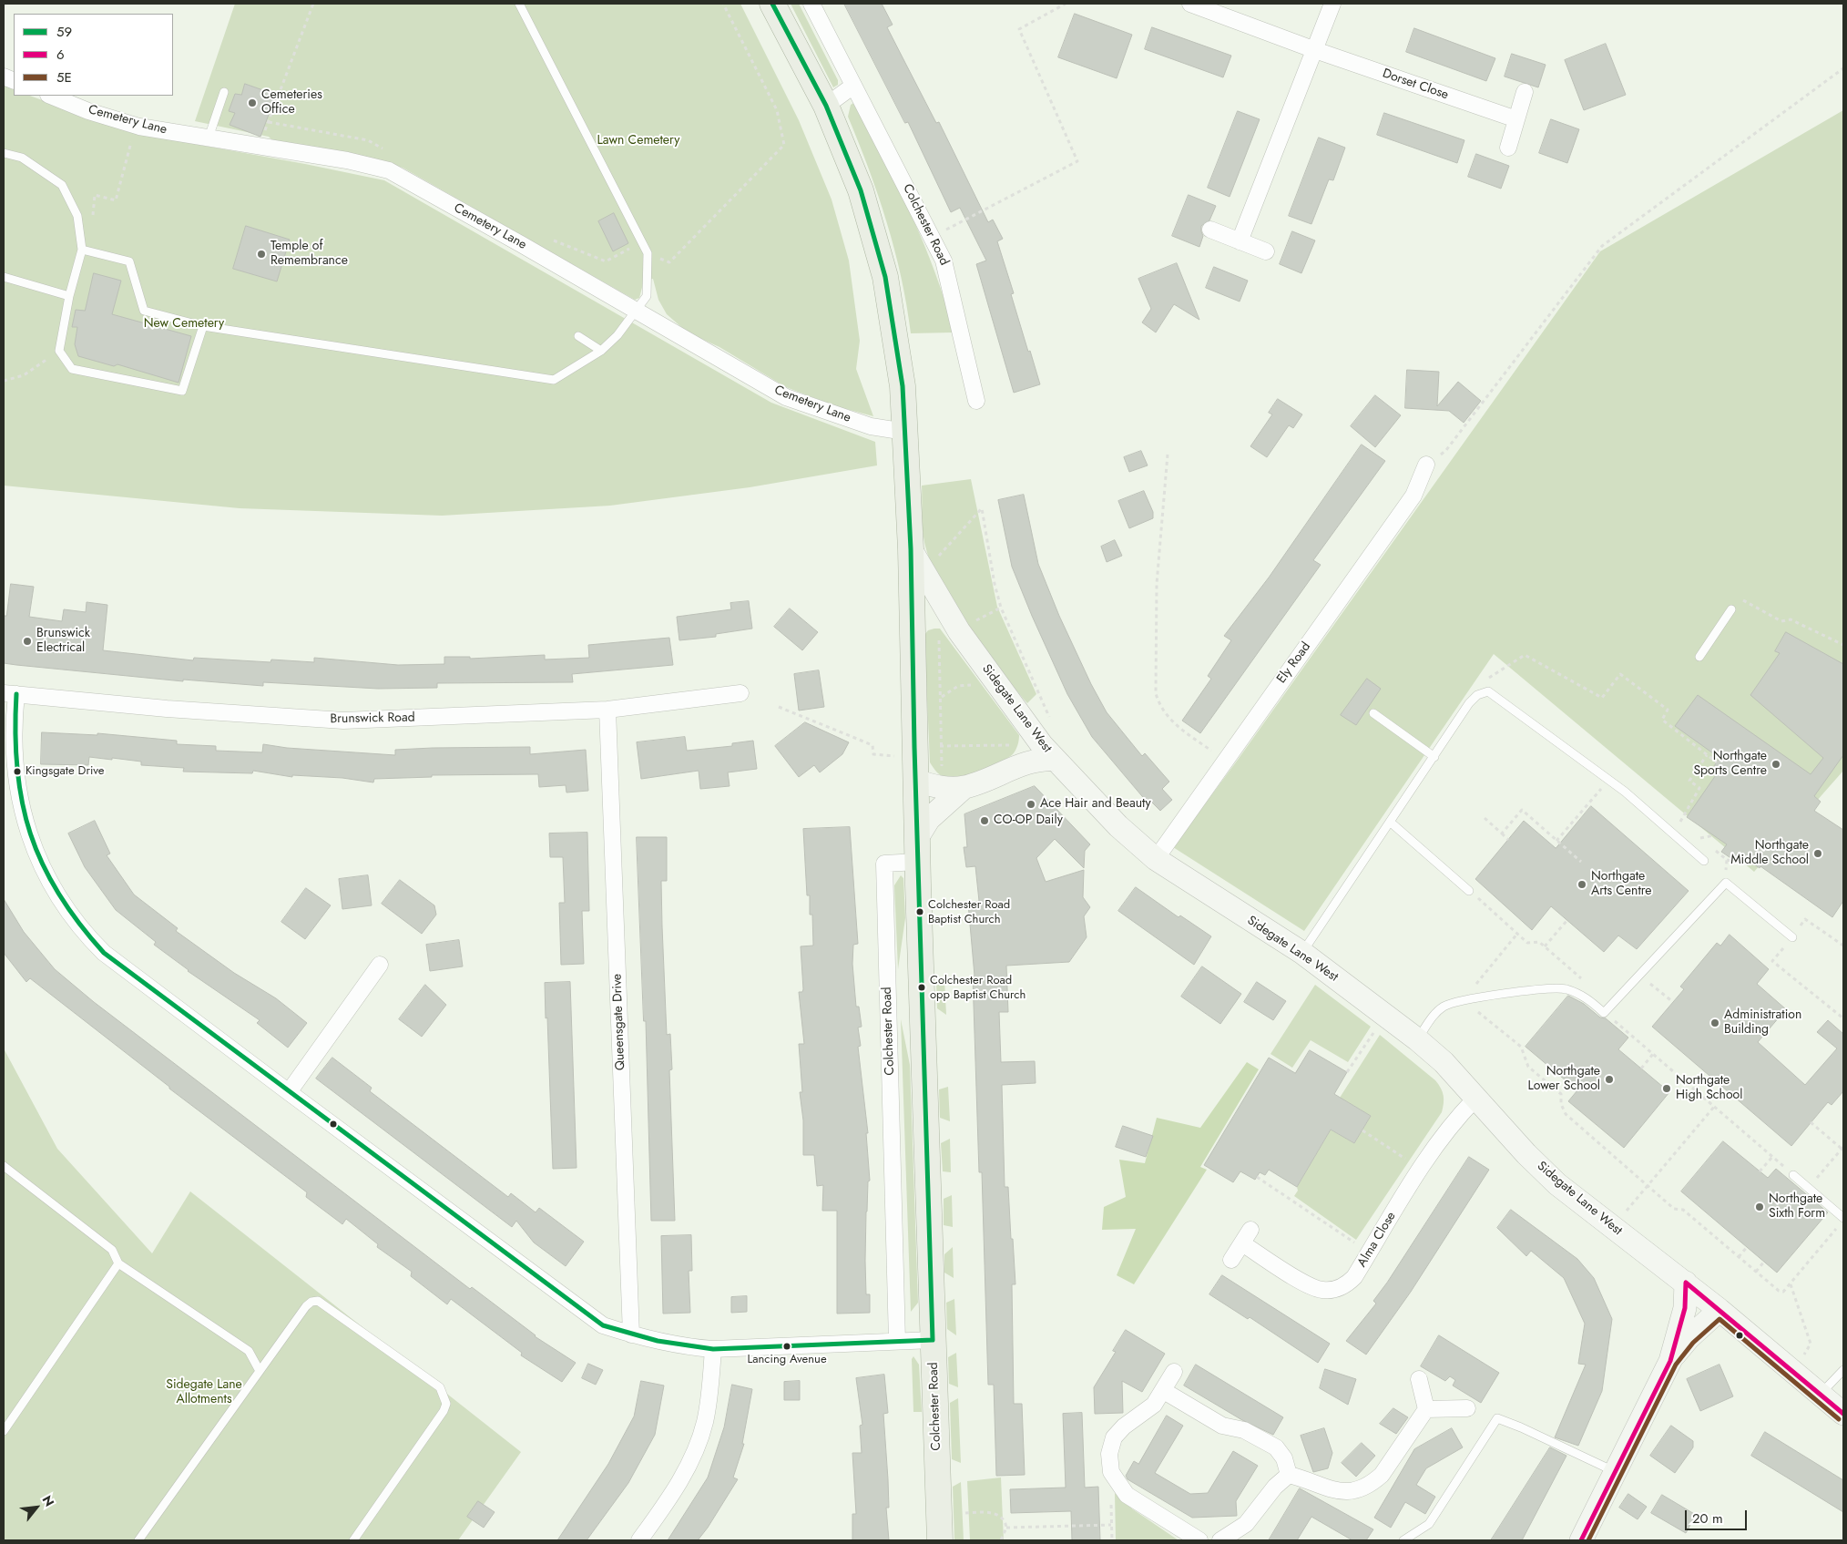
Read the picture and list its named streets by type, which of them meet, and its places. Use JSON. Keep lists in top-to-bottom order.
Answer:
{
  "streets": {
    "main road": ["Colchester Road"],
    "street": [
      "Dorset Close",
      "Cemetery Lane",
      "Ely Road",
      "Sidegate Lane West",
      "Brunswick Road",
      "Queensgate Drive",
      "Alma Close"
    ]
  },
  "crossings": [
    ["Cemetery Lane", "Colchester Road"],
    ["Colchester Road", "Sidegate Lane West"],
    ["Ely Road", "Sidegate Lane West"],
    ["Sidegate Lane West", "Alma Close"],
    ["Brunswick Road", "Queensgate Drive"]
  ],
  "parks": ["Lawn Cemetery", "New Cemetery", "Sidegate Lane Allotments"],
  "places": [
    "Cemeteries Office",
    "Temple of Remembrance",
    "Brunswick Electrical",
    "Northgate Sports Centre",
    "Kingsgate Drive",
    "Ace Hair and Beauty",
    "CO-OP Daily",
    "Northgate Middle School",
    "Northgate Arts Centre",
    "Colchester Road Baptist Church",
    "Colchester Road opp Baptist Church",
    "Administration Building",
    "Northgate Lower School",
    "Northgate High School",
    "Northgate Sixth Form",
    "Lancing Avenue"
  ],
  "lines": ["transit line 59", "transit line 6", "transit line 5E"],
  "legend": ["59", "6", "5E"],
  "scale_bar": "20 m",
  "north": "top right"
}
